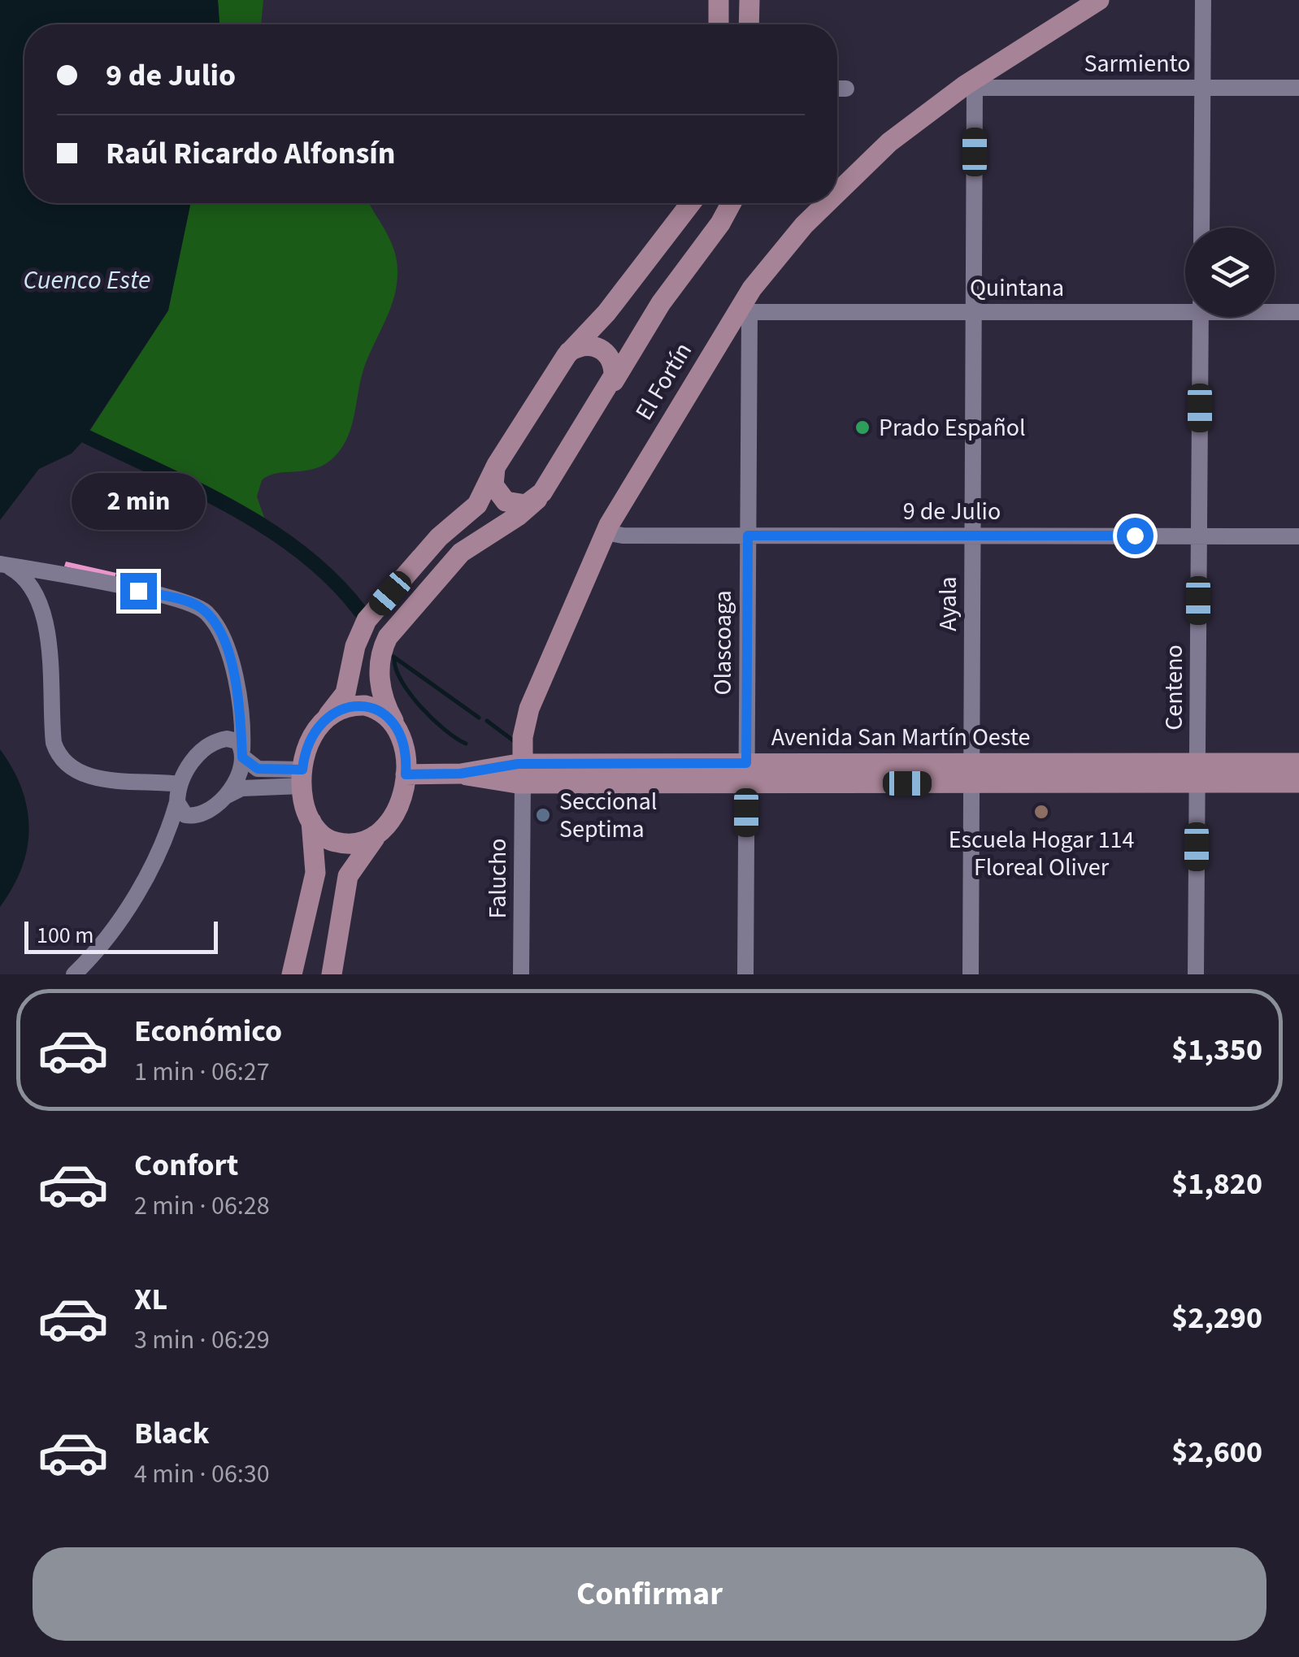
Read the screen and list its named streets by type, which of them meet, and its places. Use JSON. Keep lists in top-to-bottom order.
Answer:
{
  "streets": {
    "main road": ["El Fortín", "Avenida San Martín Oeste"],
    "street": [
      "Sarmiento",
      "Quintana",
      "9 de Julio",
      "Ayala",
      "Olascoaga",
      "Centeno",
      "Falucho"
    ]
  },
  "crossings": [
    ["Sarmiento", "El Fortín"],
    ["Sarmiento", "Ayala"],
    ["Quintana", "El Fortín"],
    ["Quintana", "Ayala"],
    ["Quintana", "Olascoaga"],
    ["El Fortín", "9 de Julio"],
    ["El Fortín", "Ayala"],
    ["El Fortín", "Olascoaga"],
    ["El Fortín", "Avenida San Martín Oeste"],
    ["El Fortín", "Falucho"],
    ["9 de Julio", "Ayala"],
    ["9 de Julio", "Olascoaga"],
    ["9 de Julio", "Centeno"],
    ["Ayala", "Avenida San Martín Oeste"],
    ["Olascoaga", "Avenida San Martín Oeste"],
    ["Centeno", "Avenida San Martín Oeste"],
    ["Avenida San Martín Oeste", "Falucho"]
  ],
  "water": ["Cuenco Este"],
  "places": ["Prado Español", "Escuela Hogar 114 Floreal Oliver", "Seccional Septima"],
  "scale_bar": "100 m",
  "page": {
    "banner": ["9 de Julio", "Raúl Ricardo Alfonsín"],
    "bubble": "2 min",
    "scale": "100 m",
    "list": [
      {
        "name": "Económico",
        "note": "1 min · 06:27",
        "value": "$1,350"
      },
      {
        "name": "Confort",
        "note": "2 min · 06:28",
        "value": "$1,820"
      },
      {
        "name": "XL",
        "note": "3 min · 06:29",
        "value": "$2,290"
      },
      {
        "name": "Black",
        "note": "4 min · 06:30",
        "value": "$2,600"
      }
    ],
    "buttons": "Confirmar"
  }
}
